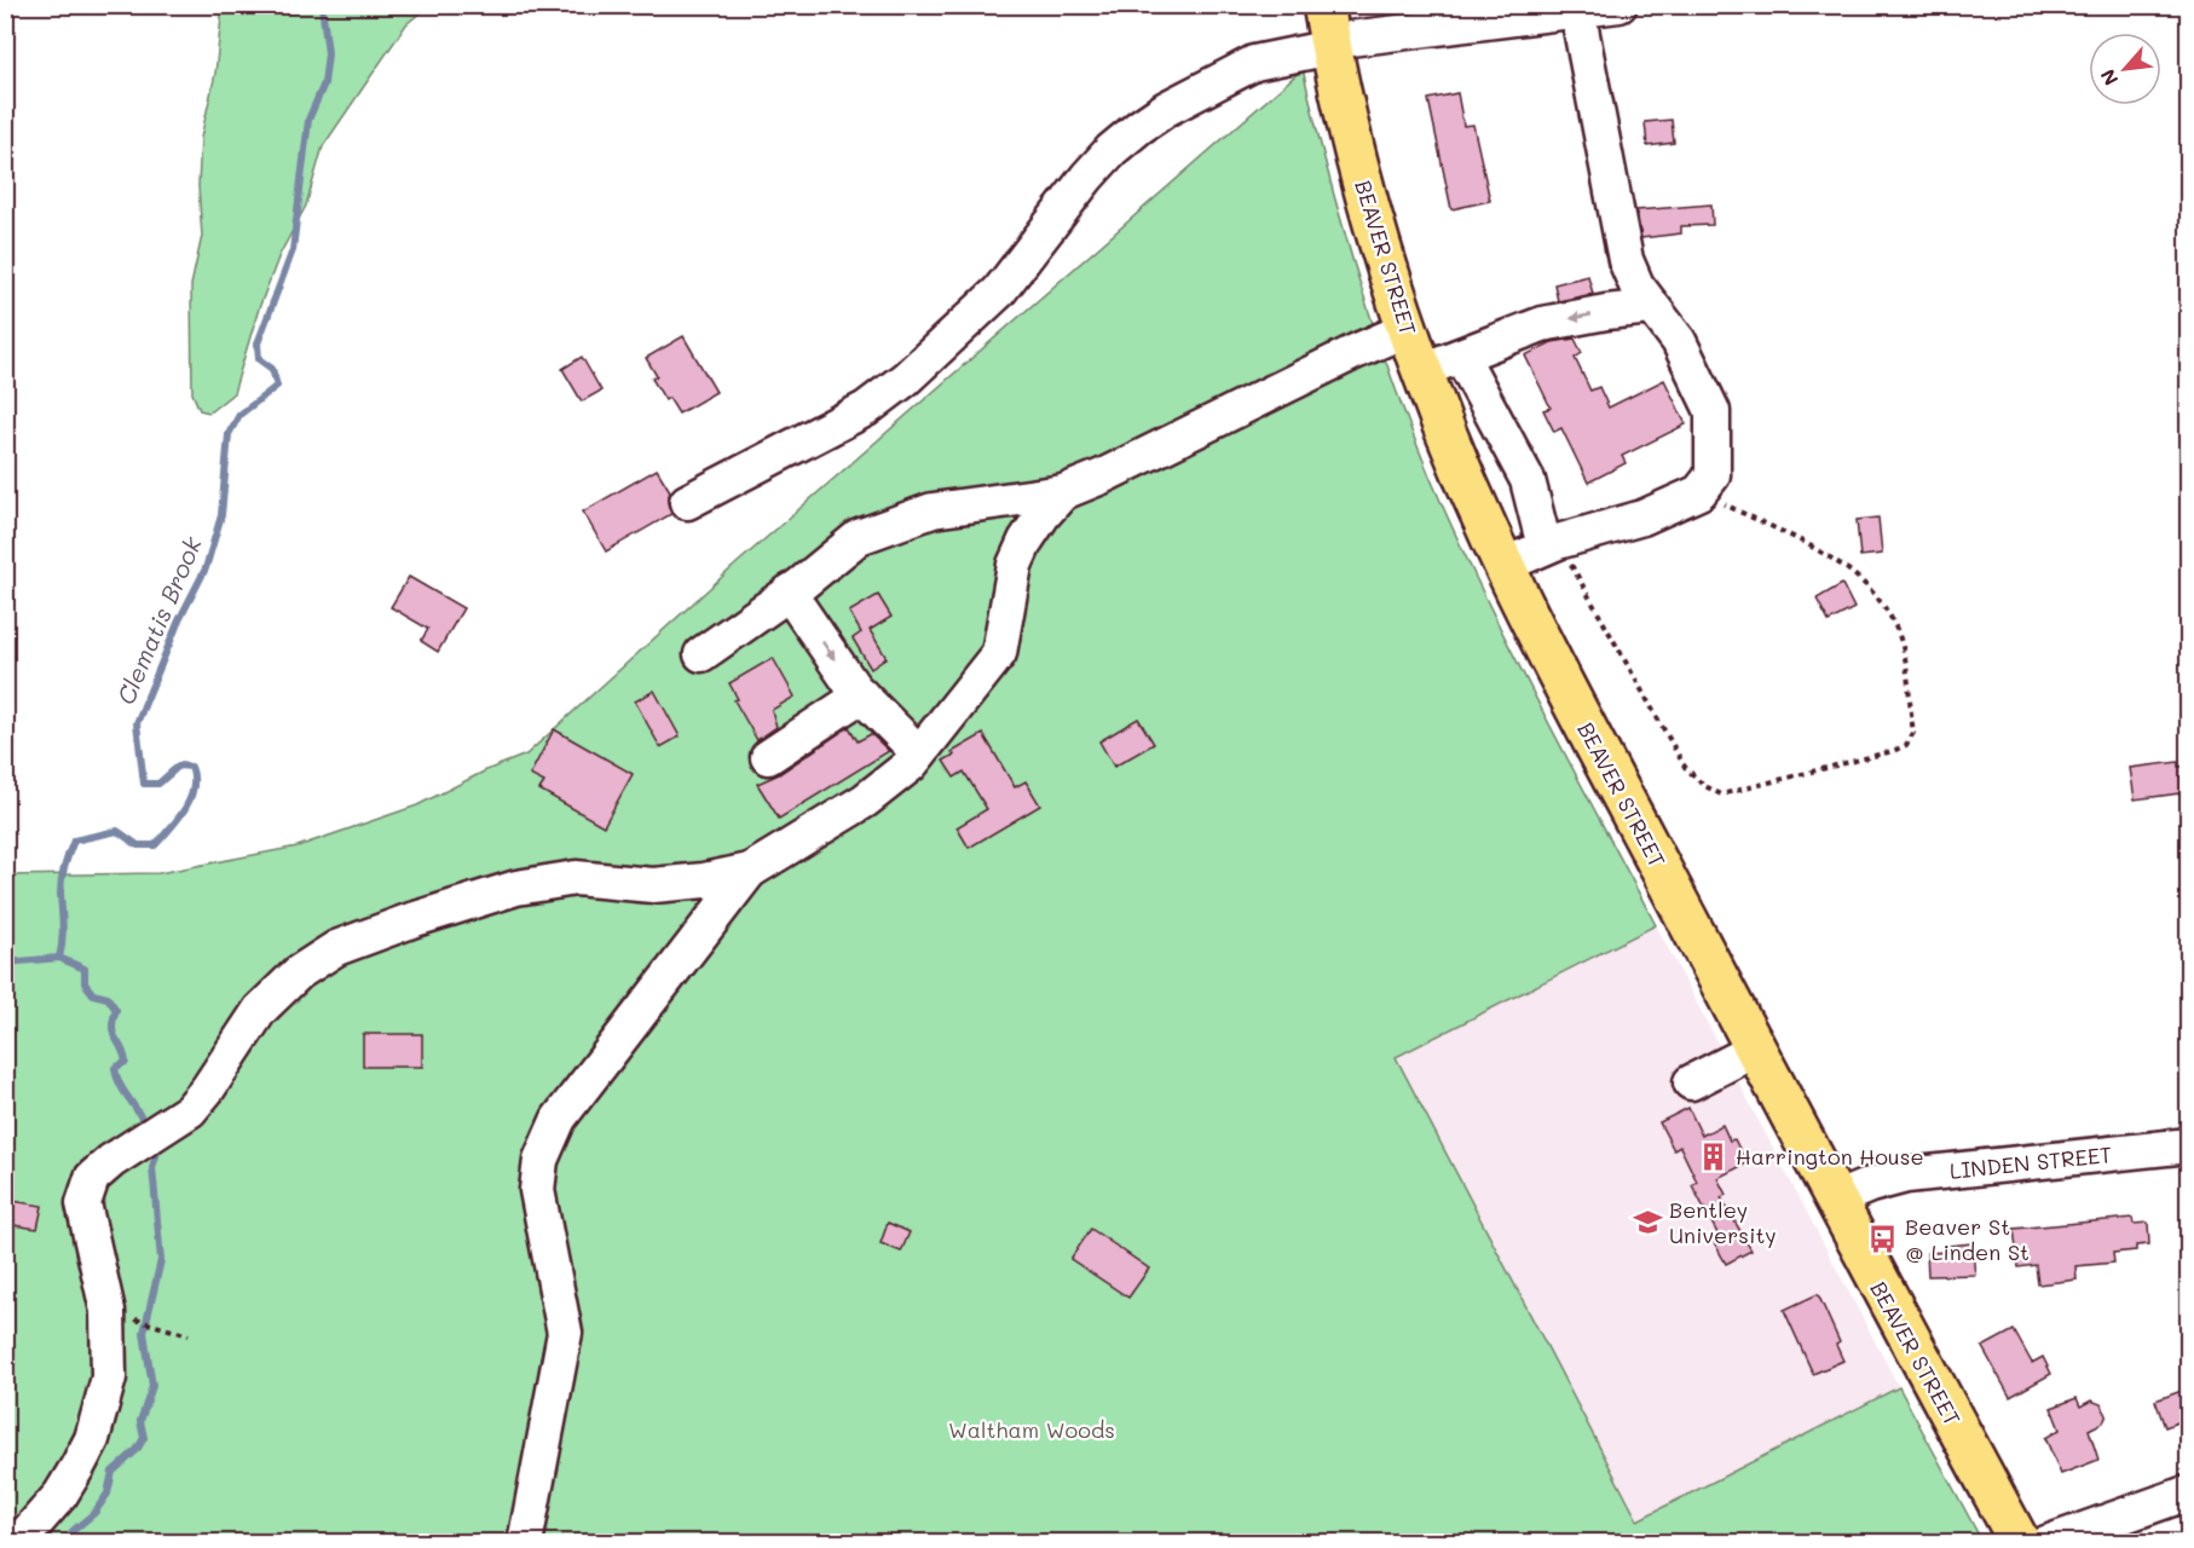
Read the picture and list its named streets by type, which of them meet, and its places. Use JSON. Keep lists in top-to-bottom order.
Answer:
{
  "streets": {
    "main road": ["BEAVER STREET"],
    "street": ["LINDEN STREET"]
  },
  "crossings": [
    ["BEAVER STREET", "LINDEN STREET"]
  ],
  "water": ["Clematis Brook"],
  "parks": ["Waltham Woods"],
  "places": {
    "building": ["Harrington House"],
    "school or university": ["Bentley University"],
    "bus stop": ["Beaver St @ Linden St"]
  },
  "north": "bottom left"
}
